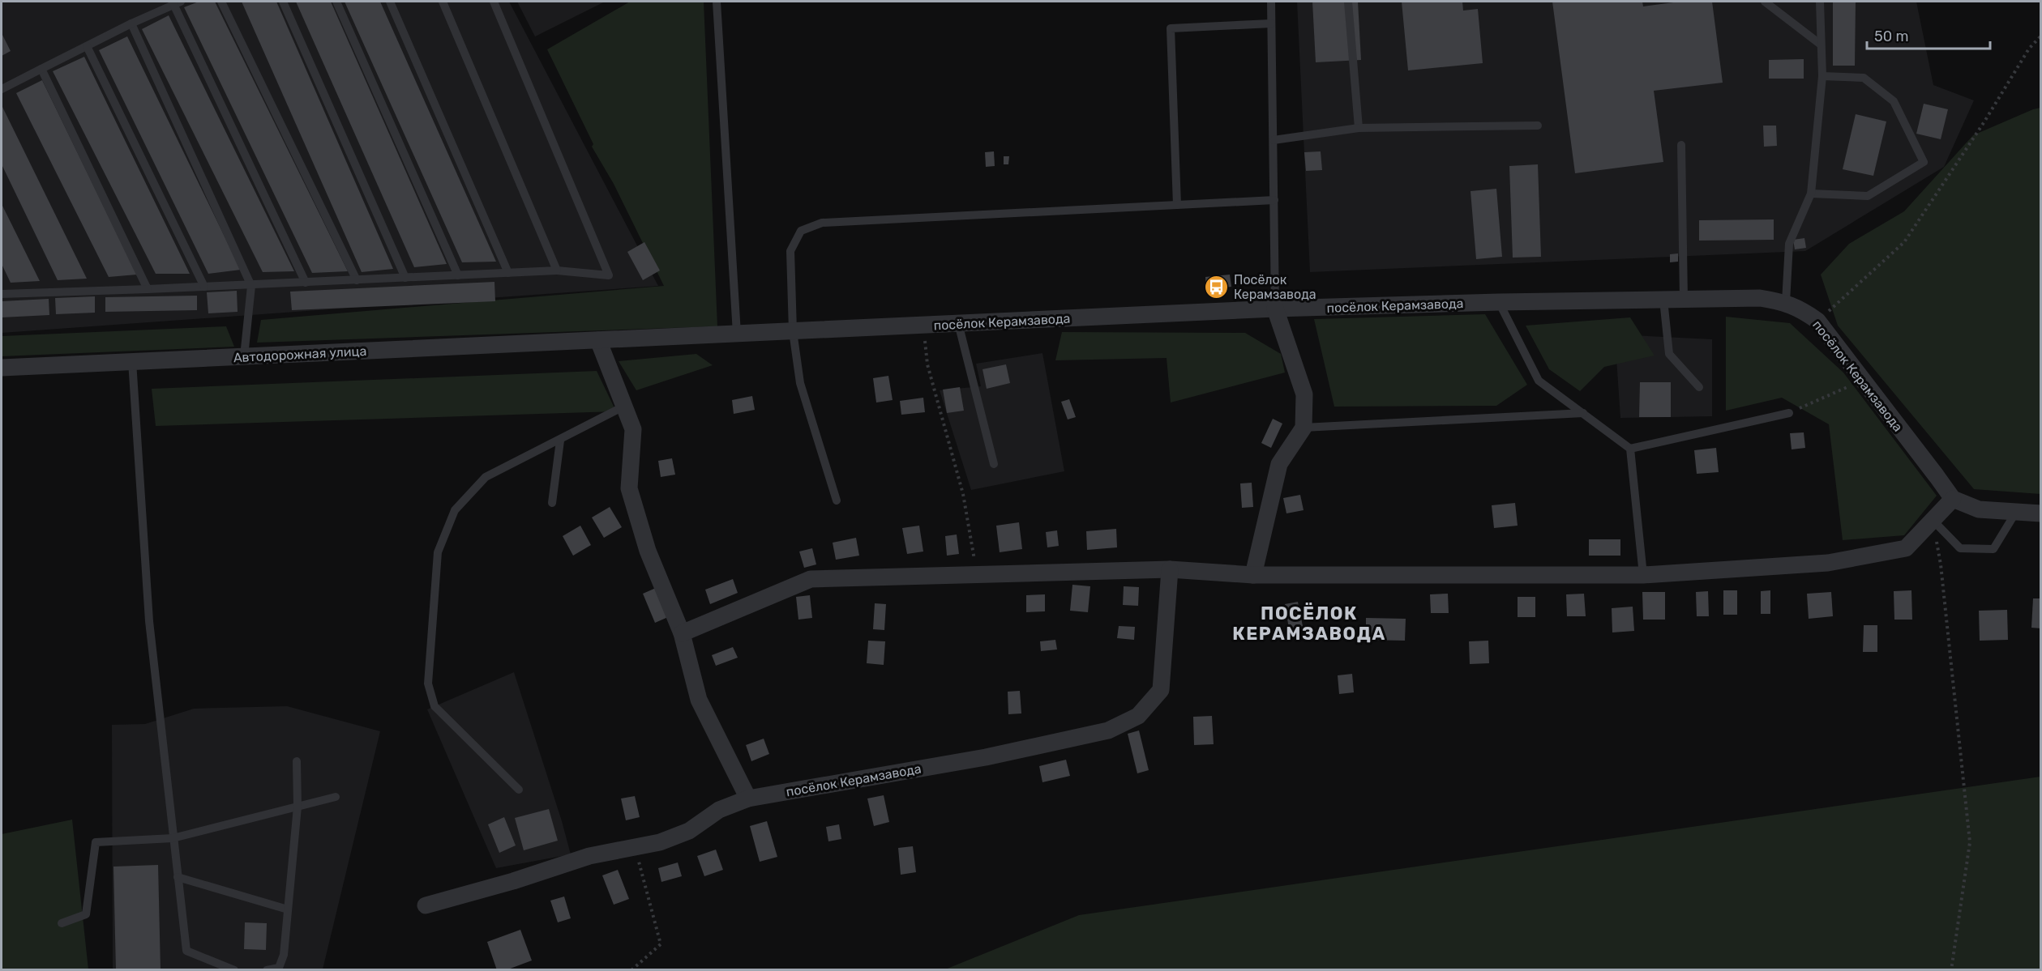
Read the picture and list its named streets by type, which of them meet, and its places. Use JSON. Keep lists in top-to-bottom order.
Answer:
{
  "streets": {
    "street": ["посёлок Керамзавода", "Автодорожная улица"]
  },
  "crossings": [
    ["посёлок Керамзавода", "Автодорожная улица"]
  ],
  "districts": ["ПОСЁЛОК КЕРАМЗАВОДА"],
  "places": {
    "bus stop": ["Посёлок Керамзавода"]
  },
  "scale_bar": "50 m"
}
